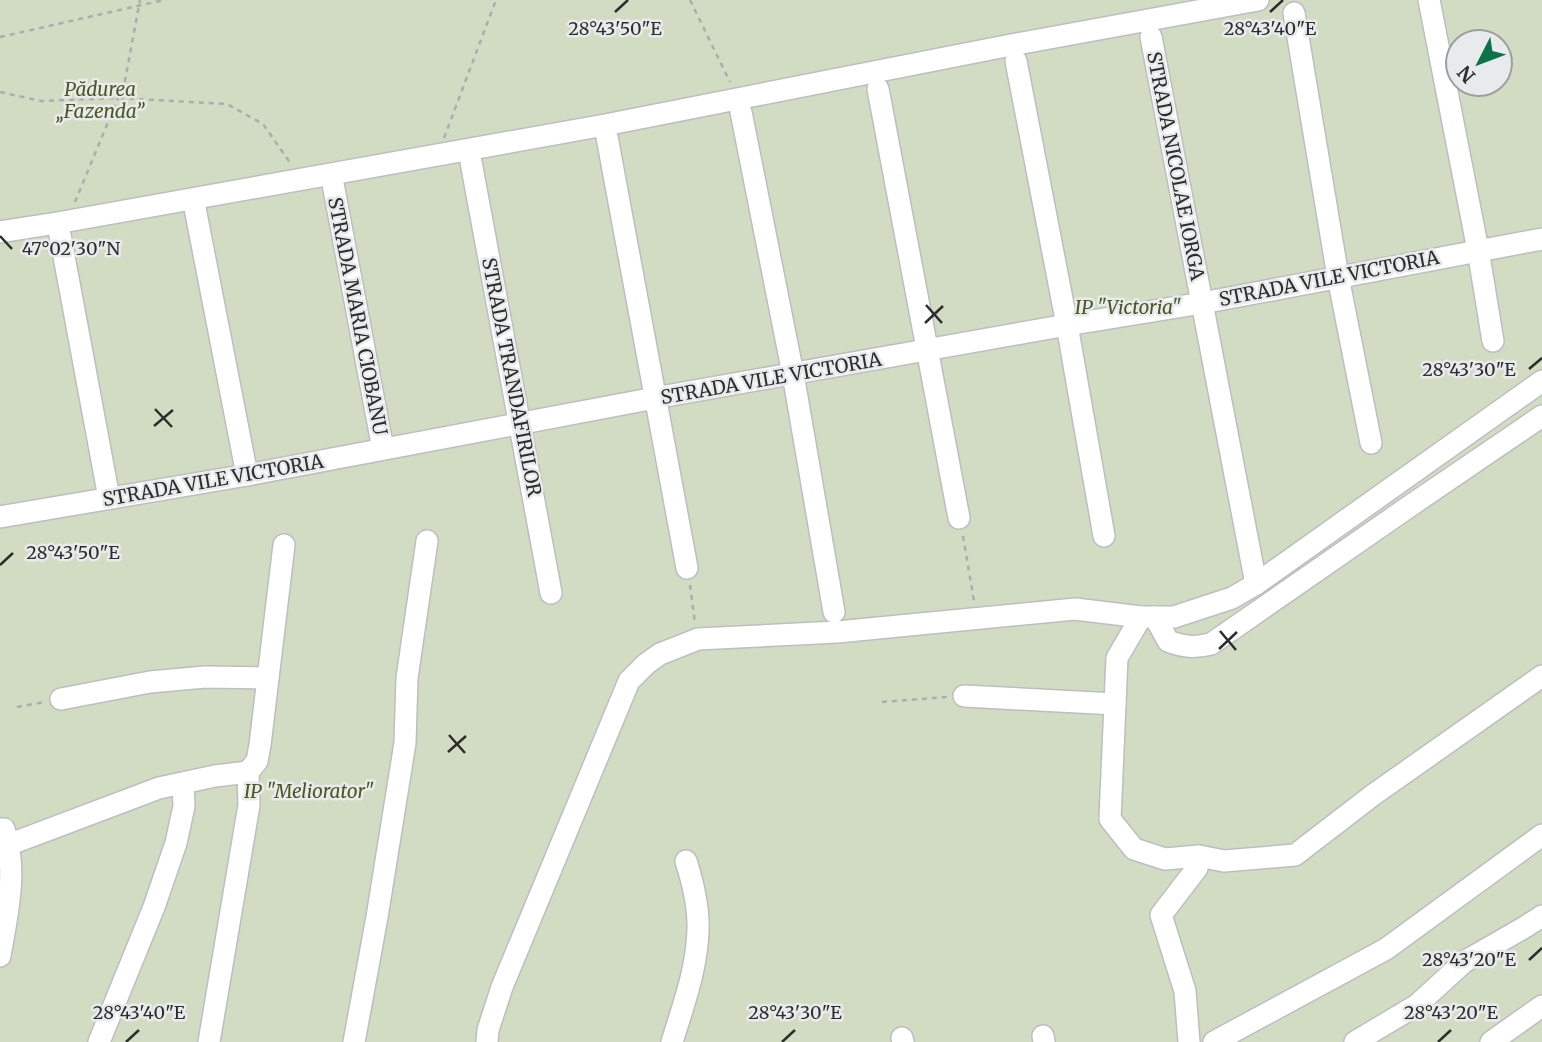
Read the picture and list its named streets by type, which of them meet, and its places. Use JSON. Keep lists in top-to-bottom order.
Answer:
{
  "streets": {
    "street": [
      "STRADA NICOLAE IORGA",
      "STRADA VILE VICTORIA",
      "STRADA MARIA CIOBANU",
      "STRADA TRANDAFIRILOR"
    ]
  },
  "crossings": [
    ["STRADA NICOLAE IORGA", "STRADA VILE VICTORIA"],
    ["STRADA VILE VICTORIA", "STRADA MARIA CIOBANU"],
    ["STRADA VILE VICTORIA", "STRADA TRANDAFIRILOR"]
  ],
  "parks": ["Pădurea „Fazenda”", "IP \"Victoria\"", "IP \"Meliorator\""],
  "north": "bottom left",
  "coordinates": [
    "28°43'50\"E",
    "28°43'40\"E",
    "47°02'30\"N",
    "28°43'30\"E",
    "28°43'20\"E"
  ]
}
